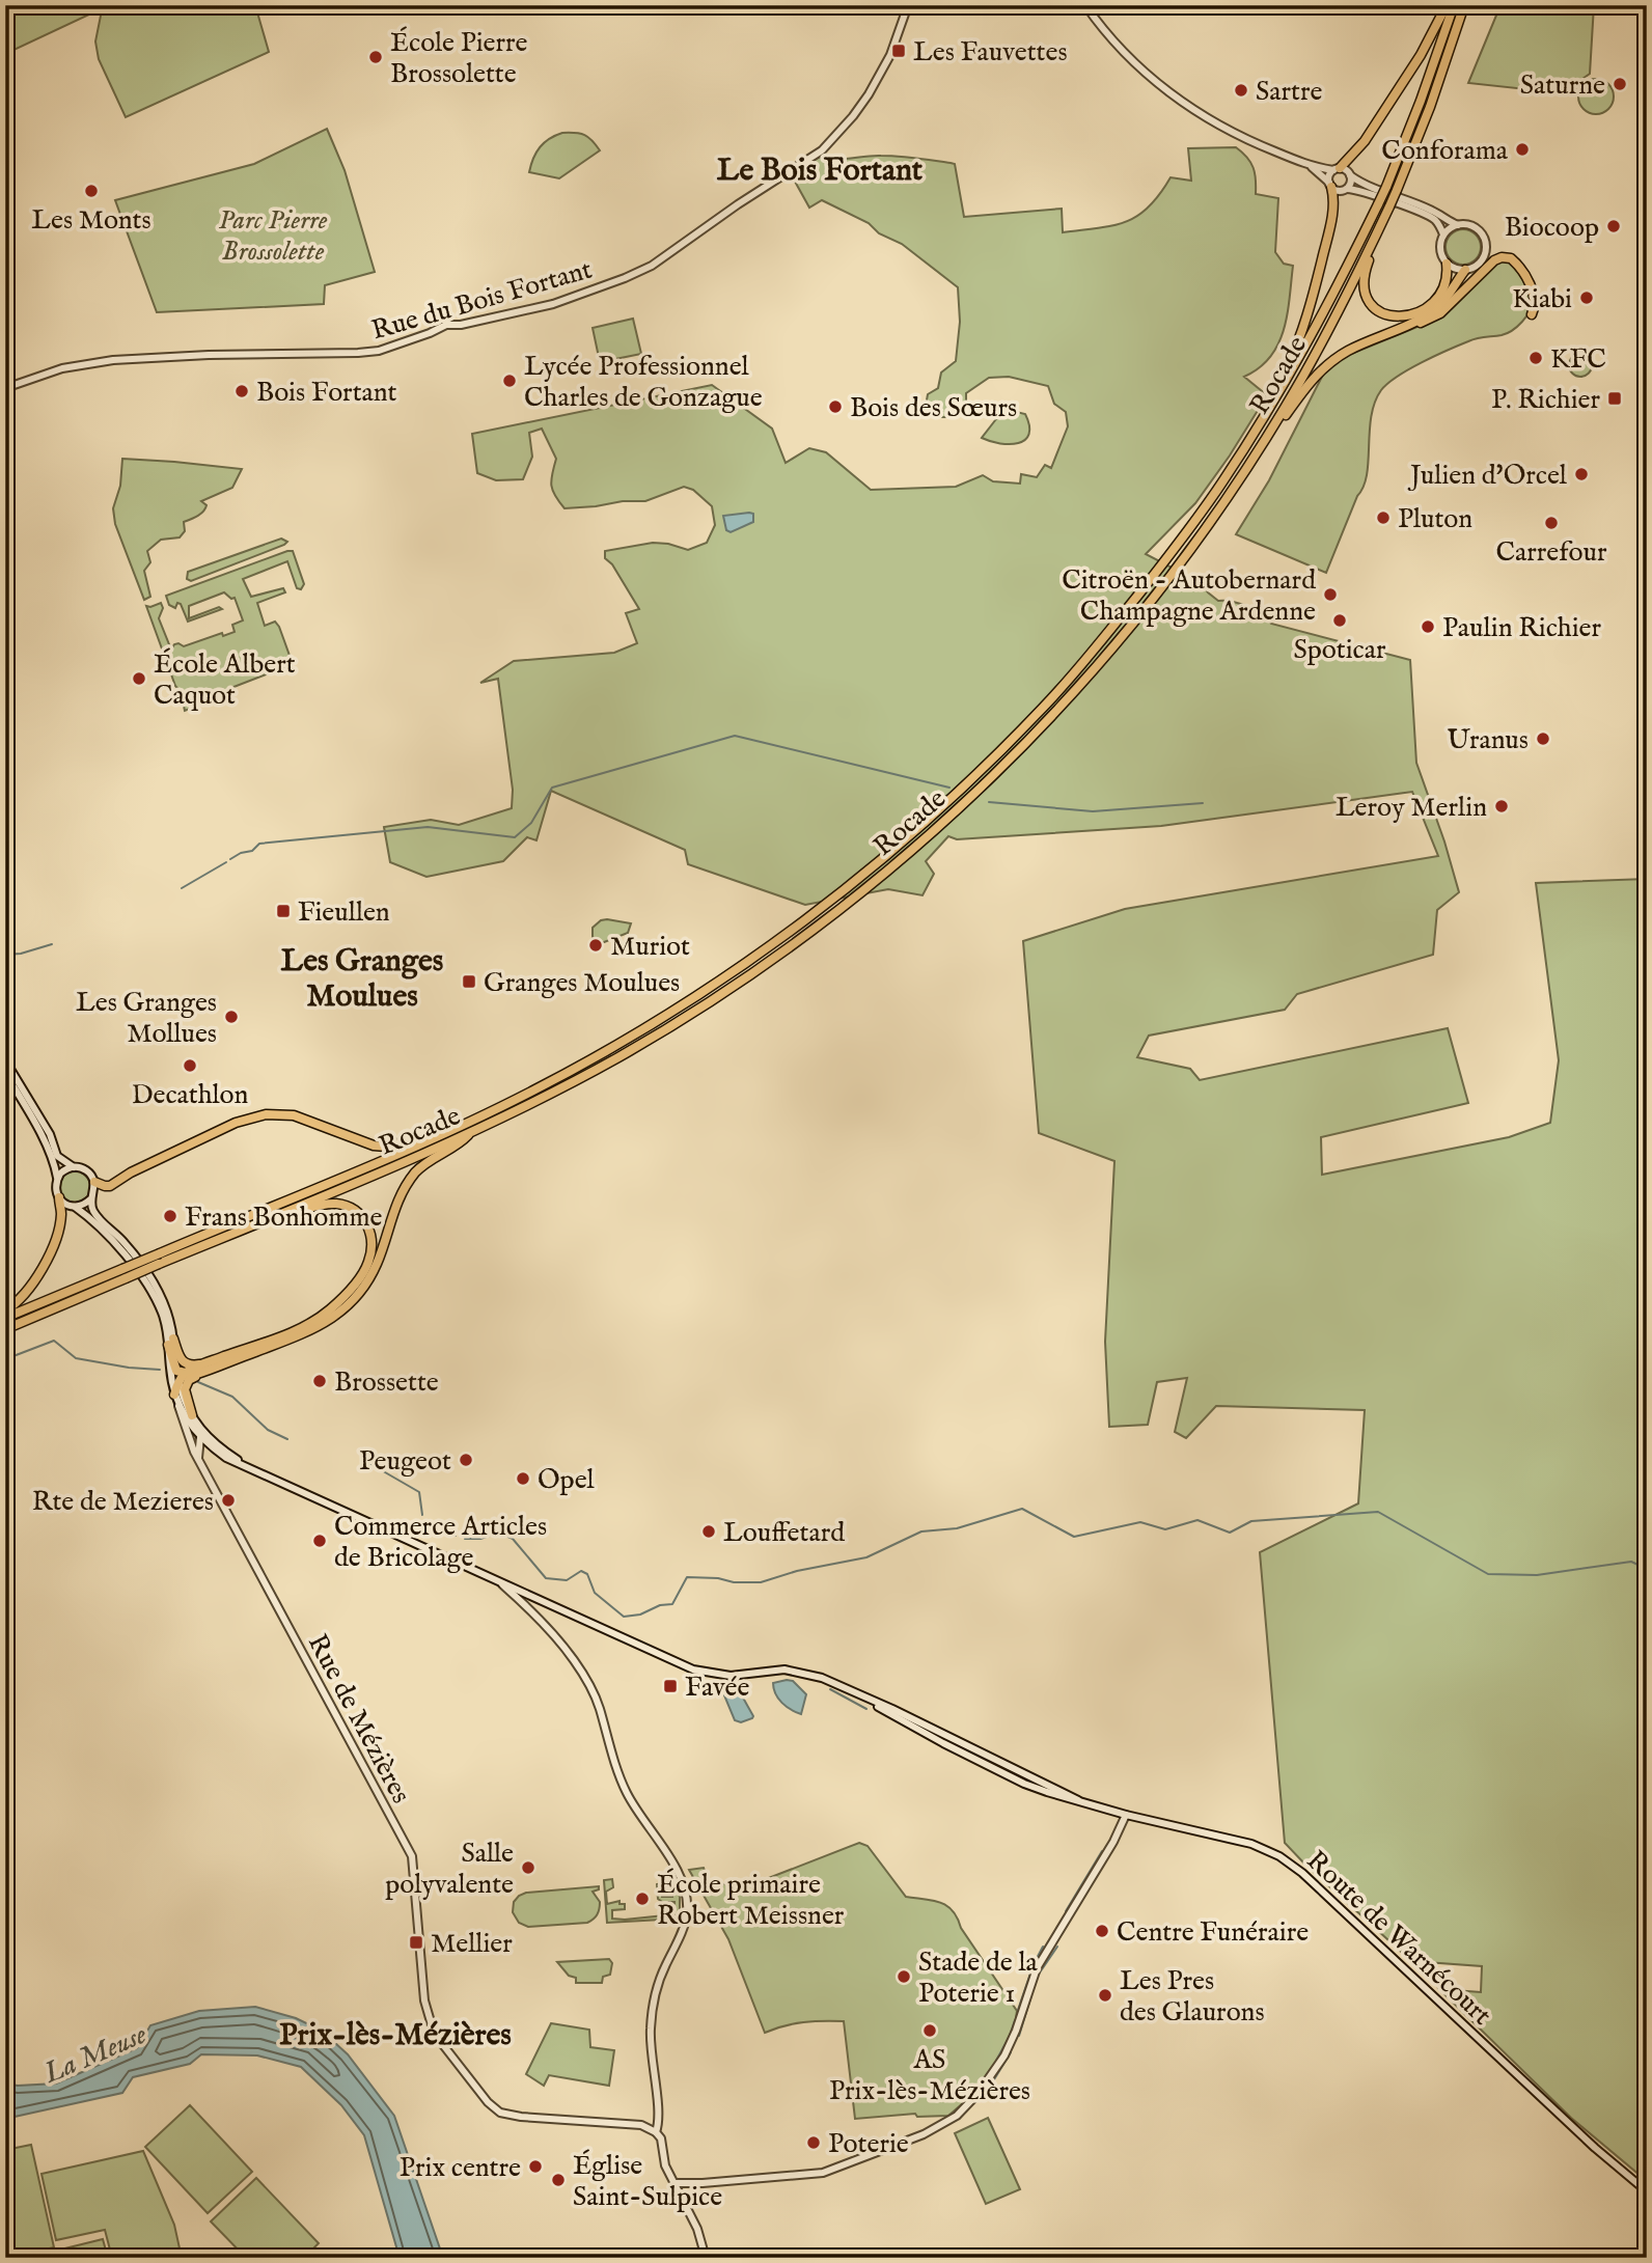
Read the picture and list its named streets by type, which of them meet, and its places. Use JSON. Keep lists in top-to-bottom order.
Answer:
{
  "streets": {
    "highway": ["Rocade"],
    "street": ["Rue du Bois Fortant", "Rue de Mézières", "Route de Warnécourt"]
  },
  "crossings": [
    ["Rue de Mézières", "Route de Warnécourt"]
  ],
  "districts": ["Le Bois Fortant", "Les Granges Moulues", "Prix-lès-Mézières"],
  "water": ["La Meuse"],
  "parks": ["Parc Pierre Brossolette"],
  "places": {
    "transit": [
      "Les Fauvettes",
      "P. Richier",
      "Fieullen",
      "Granges Moulues",
      "Favée",
      "Mellier"
    ],
    "other": [
      "École Pierre Brossolette",
      "Saturne",
      "Sartre",
      "Conforama",
      "Les Monts",
      "Biocoop",
      "Kiabi",
      "KFC",
      "Lycée Professionnel Charles de Gonzague",
      "Bois Fortant",
      "Bois des Sœurs",
      "Julien d'Orcel",
      "Pluton",
      "Carrefour",
      "Citroën - Autobernard Champagne Ardenne",
      "Spoticar",
      "Paulin Richier",
      "École Albert Caquot",
      "Uranus",
      "Leroy Merlin",
      "Muriot",
      "Les Granges Mollues",
      "Decathlon",
      "Frans Bonhomme",
      "Brossette",
      "Peugeot",
      "Opel",
      "Rte de Mezieres",
      "Louffetard",
      "Commerce Articles de Bricolage",
      "Salle polyvalente",
      "École primaire Robert Meissner",
      "Centre Funéraire",
      "Stade de la Poterie 1",
      "Les Pres des Glaurons",
      "AS Prix-lès-Mézières",
      "Poterie",
      "Prix centre",
      "Église Saint-Sulpice"
    ]
  }
}
